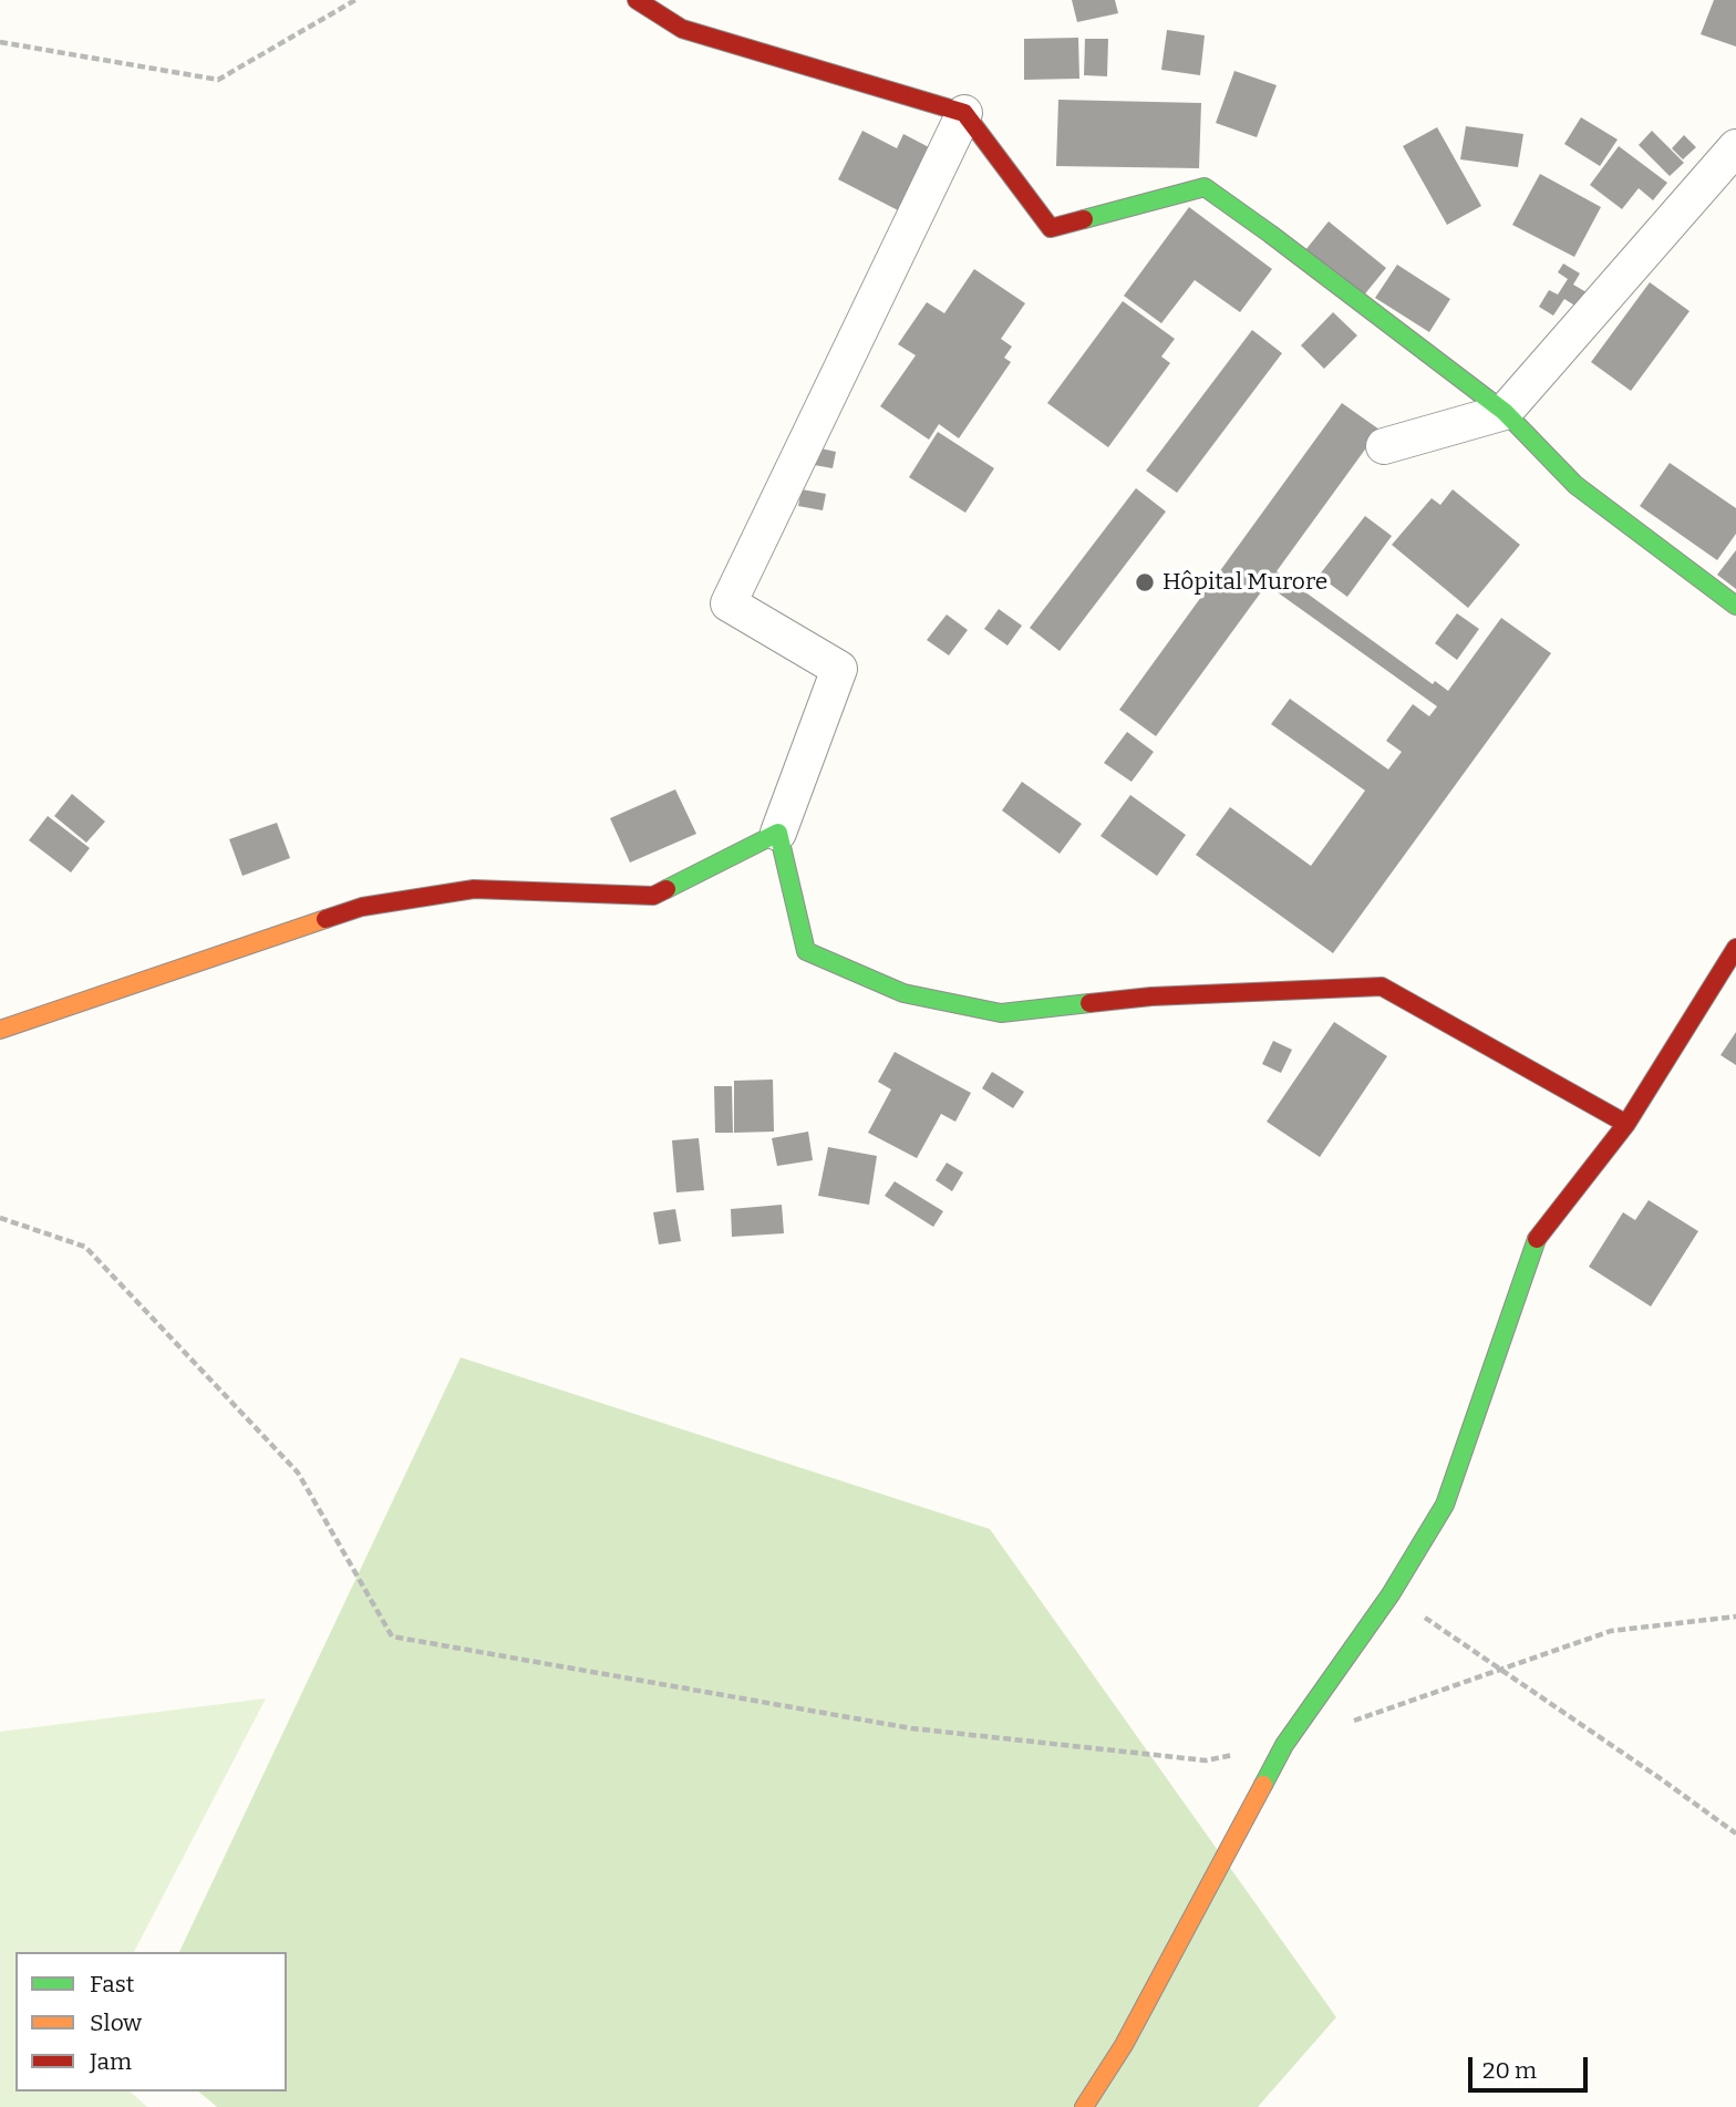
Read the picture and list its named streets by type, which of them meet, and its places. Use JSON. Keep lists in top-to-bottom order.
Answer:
{
  "places": ["Hôpital Murore"],
  "legend": ["Fast", "Slow", "Jam"],
  "scale_bar": "20 m"
}
